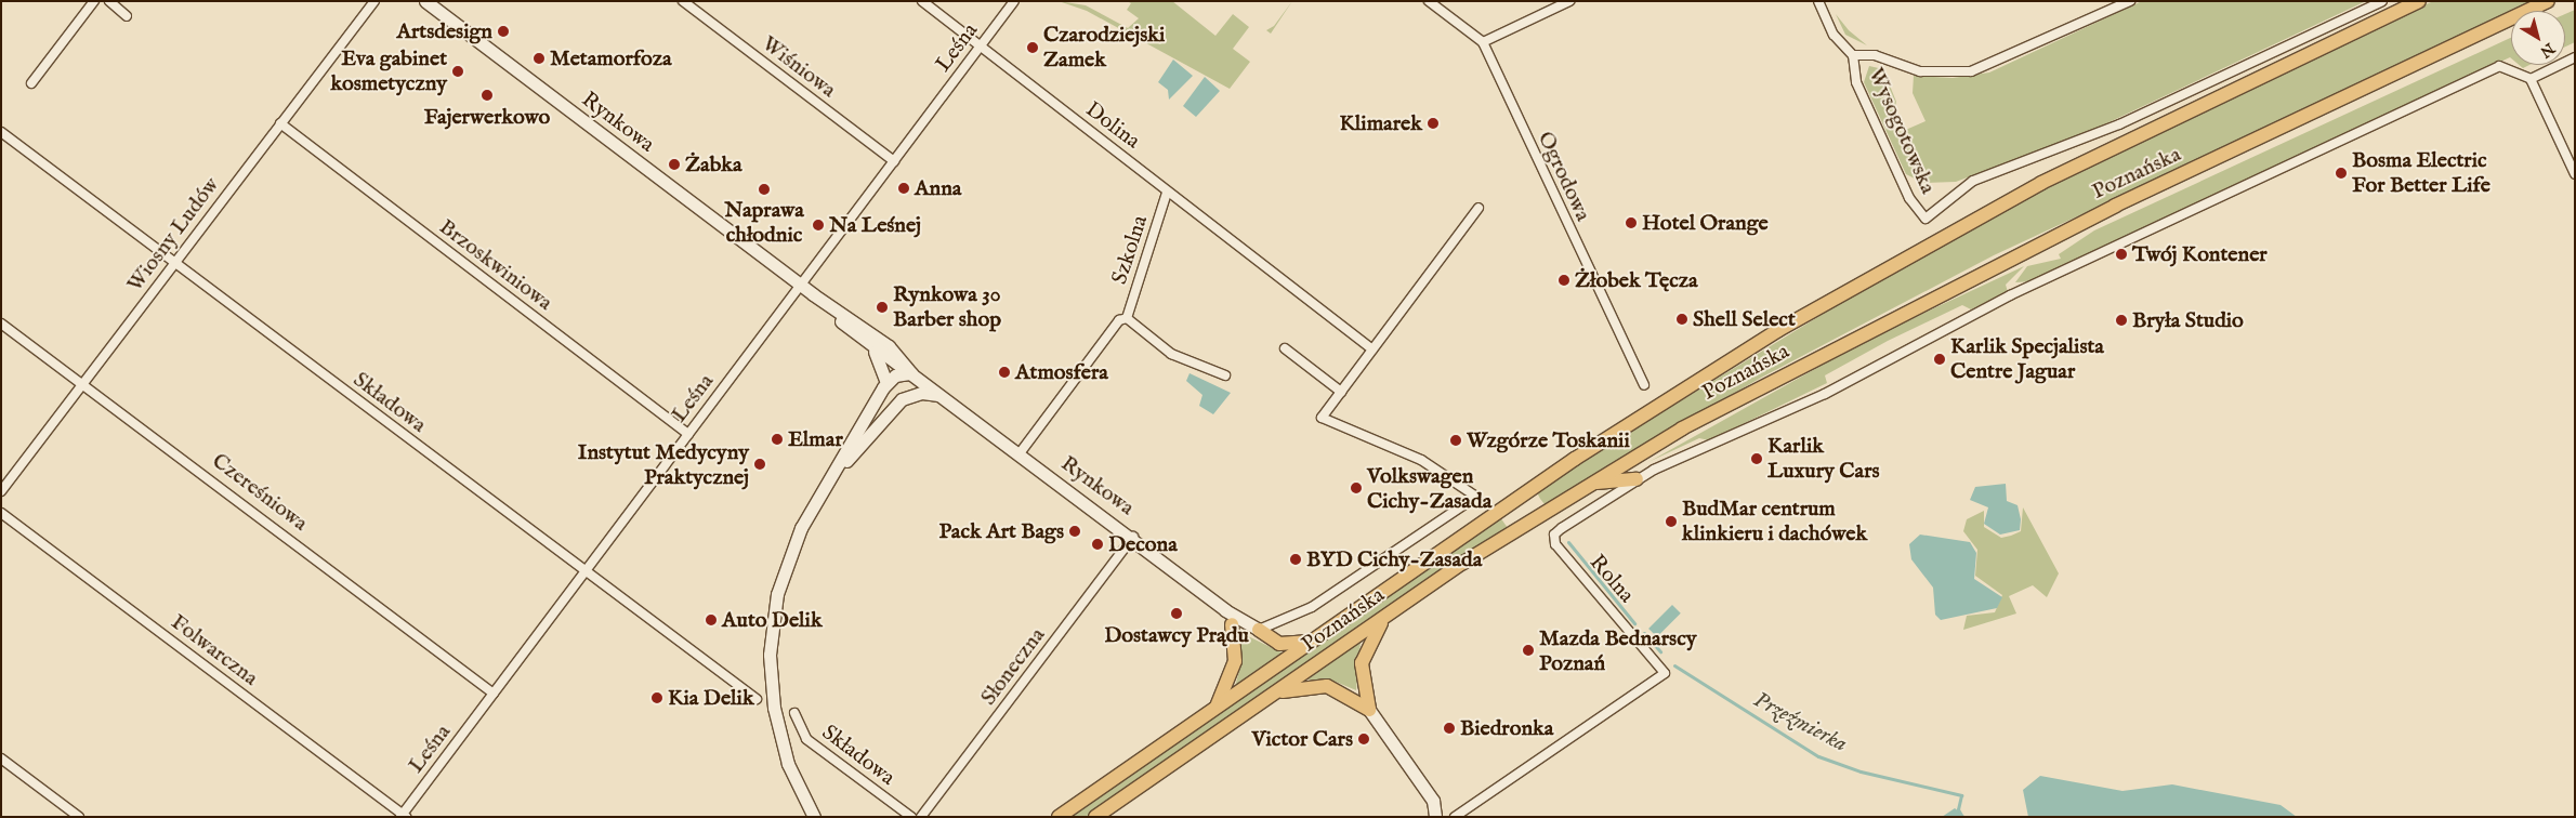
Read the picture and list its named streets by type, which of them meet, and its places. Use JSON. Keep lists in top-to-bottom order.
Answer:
{
  "streets": {
    "main road": ["Poznańska"],
    "street": [
      "Leśna",
      "Wiśniowa",
      "Rynkowa",
      "Dolina",
      "Wysogotowska",
      "Ogrodowa",
      "Wiosny Ludów",
      "Szkolna",
      "Brzoskwiniowa",
      "Składowa",
      "Czereśniowa",
      "Rolna",
      "Folwarczna",
      "Słoneczna"
    ]
  },
  "crossings": [
    ["Leśna", "Wiśniowa"],
    ["Leśna", "Rynkowa"],
    ["Leśna", "Dolina"],
    ["Leśna", "Brzoskwiniowa"],
    ["Leśna", "Składowa"],
    ["Leśna", "Czereśniowa"],
    ["Leśna", "Folwarczna"],
    ["Rynkowa", "Poznańska"],
    ["Rynkowa", "Słoneczna"],
    ["Dolina", "Szkolna"],
    ["Wiosny Ludów", "Brzoskwiniowa"],
    ["Wiosny Ludów", "Składowa"],
    ["Wiosny Ludów", "Czereśniowa"]
  ],
  "water": ["Przeźmierka"],
  "places": [
    "Artsdesign",
    "Czarodziejski Zamek",
    "Metamorfoza",
    "Eva gabinet kosmetyczny",
    "Fajerwerkowo",
    "Klimarek",
    "Żabka",
    "Bosma Electric For Better Life",
    "Anna",
    "Naprawa chłodnic",
    "Hotel Orange",
    "Na Leśnej",
    "Twój Kontener",
    "Żłobek Tęcza",
    "Rynkowa 30 Barber shop",
    "Shell Select",
    "Bryła Studio",
    "Karlik Specjalista Centre Jaguar",
    "Atmosfera",
    "Elmar",
    "Wzgórze Toskanii",
    "Karlik Luxury Cars",
    "Instytut Medycyny Praktycznej",
    "Volkswagen Cichy-Zasada",
    "BudMar centrum klinkieru i dachówek",
    "Pack Art Bags",
    "Decona",
    "BYD Cichy-Zasada",
    "Dostawcy Prądu",
    "Auto Delik",
    "Mazda Bednarscy Poznań",
    "Kia Delik",
    "Biedronka",
    "Victor Cars"
  ],
  "north": "bottom right"
}
